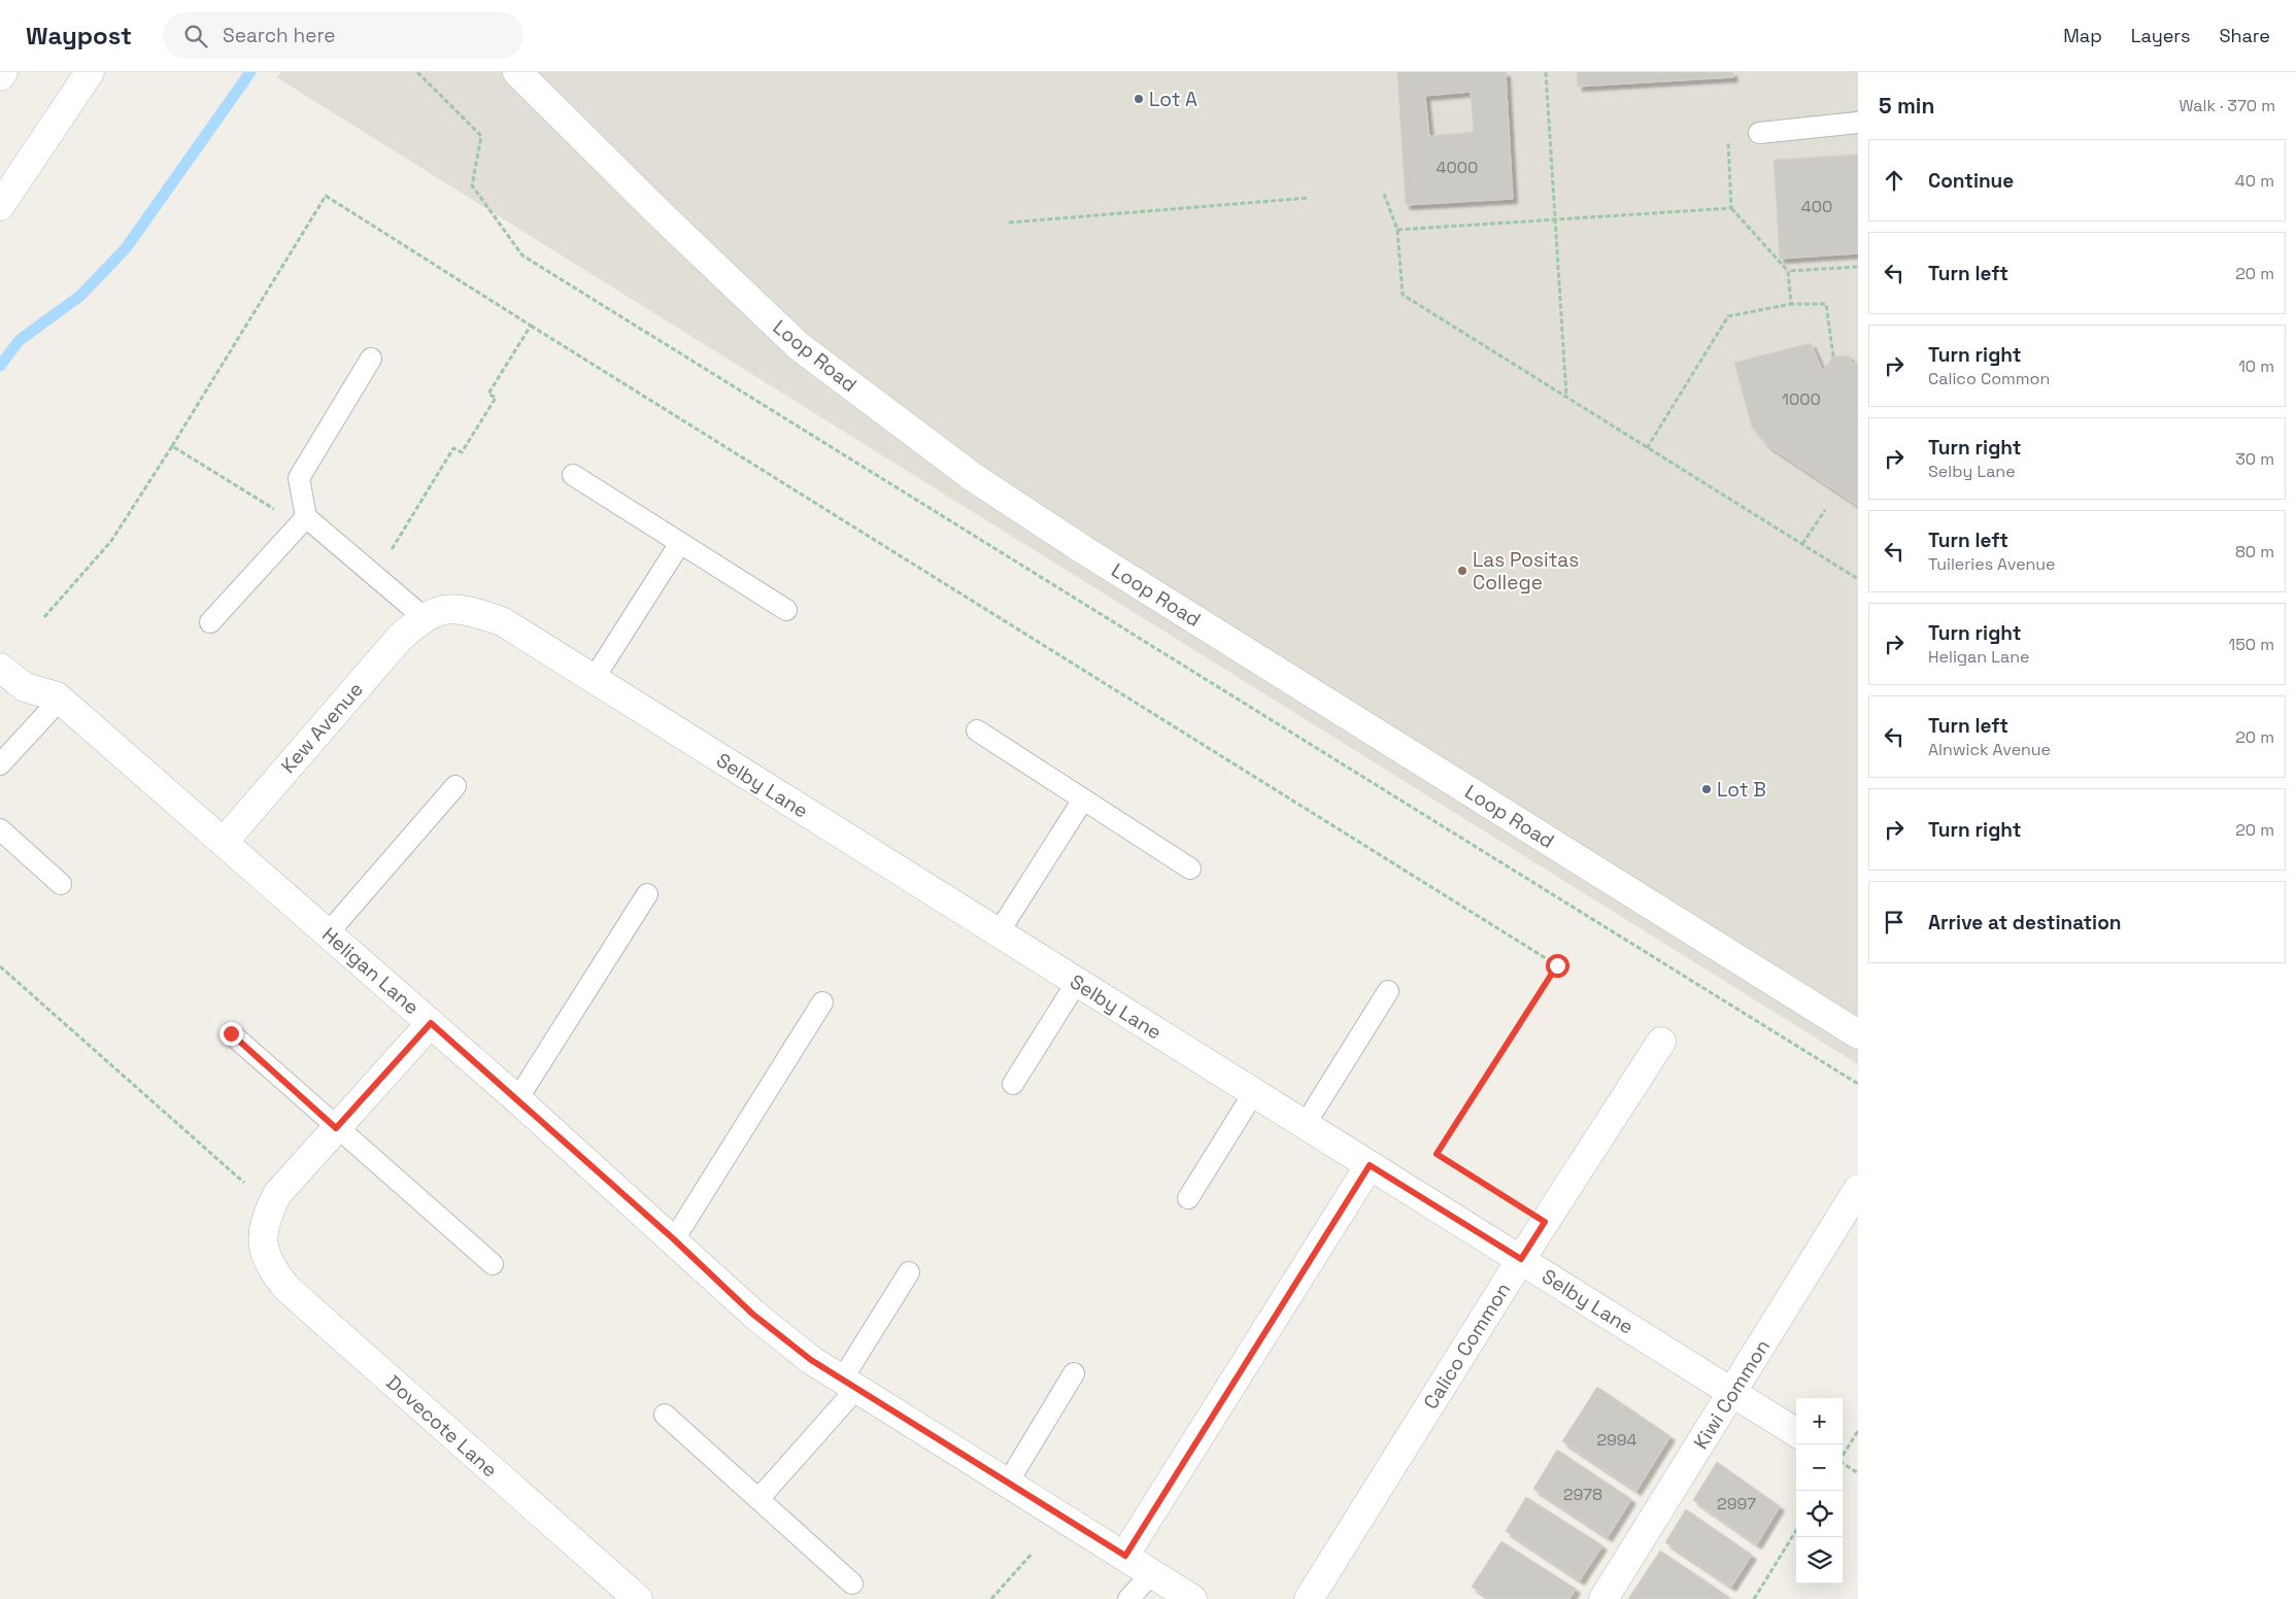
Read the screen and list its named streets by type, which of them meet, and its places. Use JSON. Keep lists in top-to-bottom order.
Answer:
{
  "streets": {
    "street": [
      "Loop Road",
      "Kew Avenue",
      "Selby Lane",
      "Heligan Lane",
      "Calico Common",
      "Kiwi Common",
      "Dovecote Lane"
    ]
  },
  "crossings": [
    ["Kew Avenue", "Selby Lane"],
    ["Kew Avenue", "Heligan Lane"],
    ["Selby Lane", "Calico Common"],
    ["Selby Lane", "Kiwi Common"]
  ],
  "places": ["Lot A", "Las Positas College", "Lot B"],
  "house_numbers": [
    "4000",
    "400",
    "1000",
    "2994",
    "2978",
    "2997"
  ],
  "page": {
    "header": "Waypost",
    "search": "Search here",
    "nav": ["Map", "Layers", "Share"],
    "heading": ["5 min", "Walk · 370 m"],
    "list": [
      ["Continue", "40 m"],
      ["Turn left", "20 m"],
      ["Turn right", "Calico Common", "10 m"],
      ["Turn right", "Selby Lane", "30 m"],
      ["Turn left", "Tuileries Avenue", "80 m"],
      ["Turn right", "Heligan Lane", "150 m"],
      ["Turn left", "Alnwick Avenue", "20 m"],
      ["Turn right", "20 m"],
      "Arrive at destination"
    ],
    "map_buttons": ["+", "−"]
  }
}
